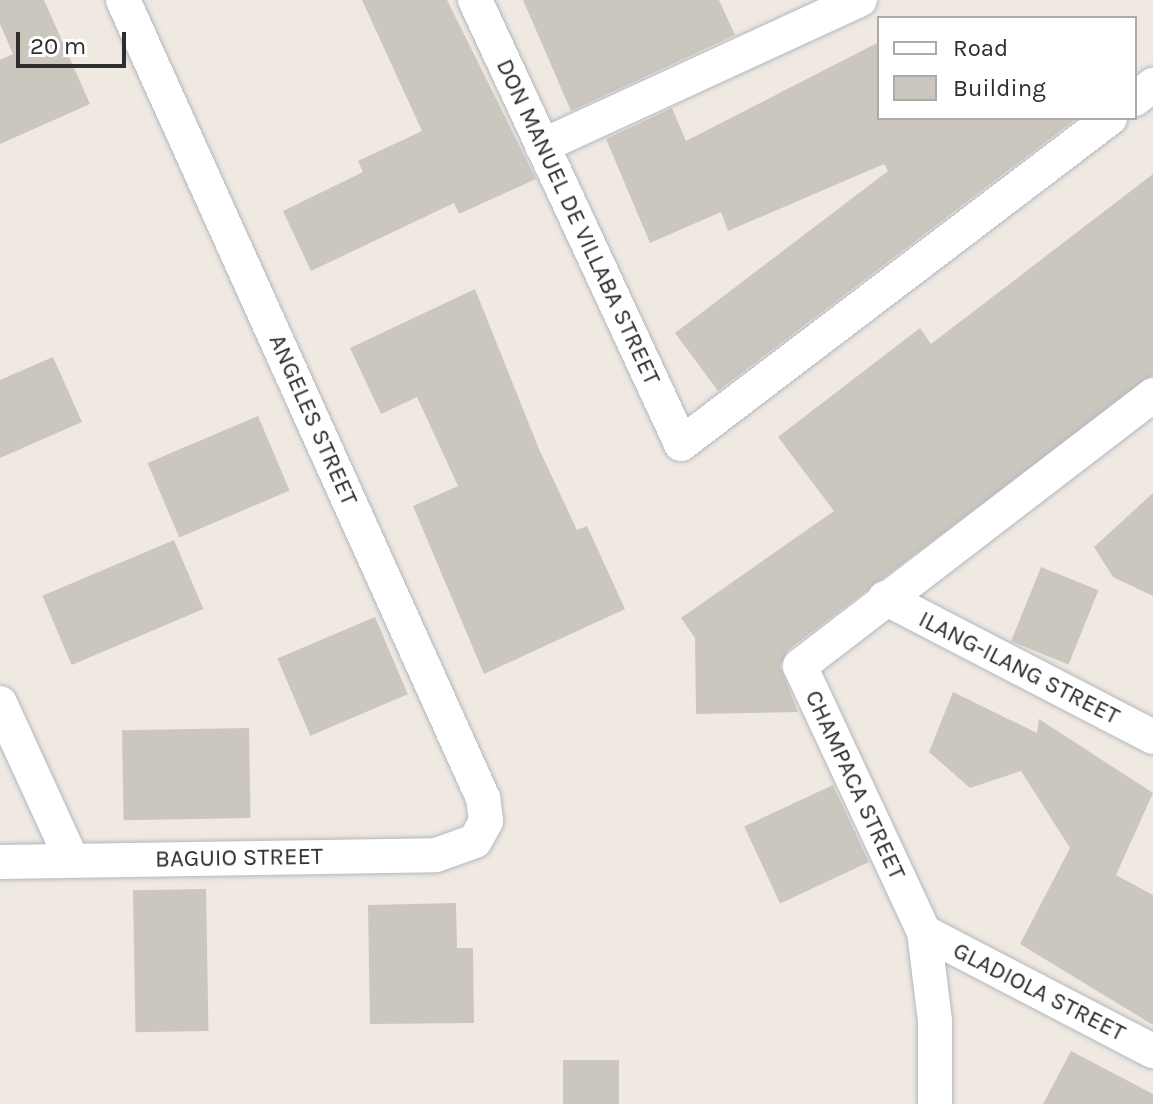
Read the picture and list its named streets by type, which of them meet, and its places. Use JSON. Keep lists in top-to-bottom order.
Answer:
{
  "streets": {
    "street": [
      "DON MANUEL DE VILLABA STREET",
      "ANGELES STREET",
      "ILANG-ILANG STREET",
      "CHAMPACA STREET",
      "BAGUIO STREET",
      "GLADIOLA STREET"
    ]
  },
  "crossings": [
    ["ANGELES STREET", "BAGUIO STREET"],
    ["ILANG-ILANG STREET", "CHAMPACA STREET"],
    ["CHAMPACA STREET", "GLADIOLA STREET"]
  ],
  "legend": ["Road", "Building"],
  "scale_bar": "20 m"
}
